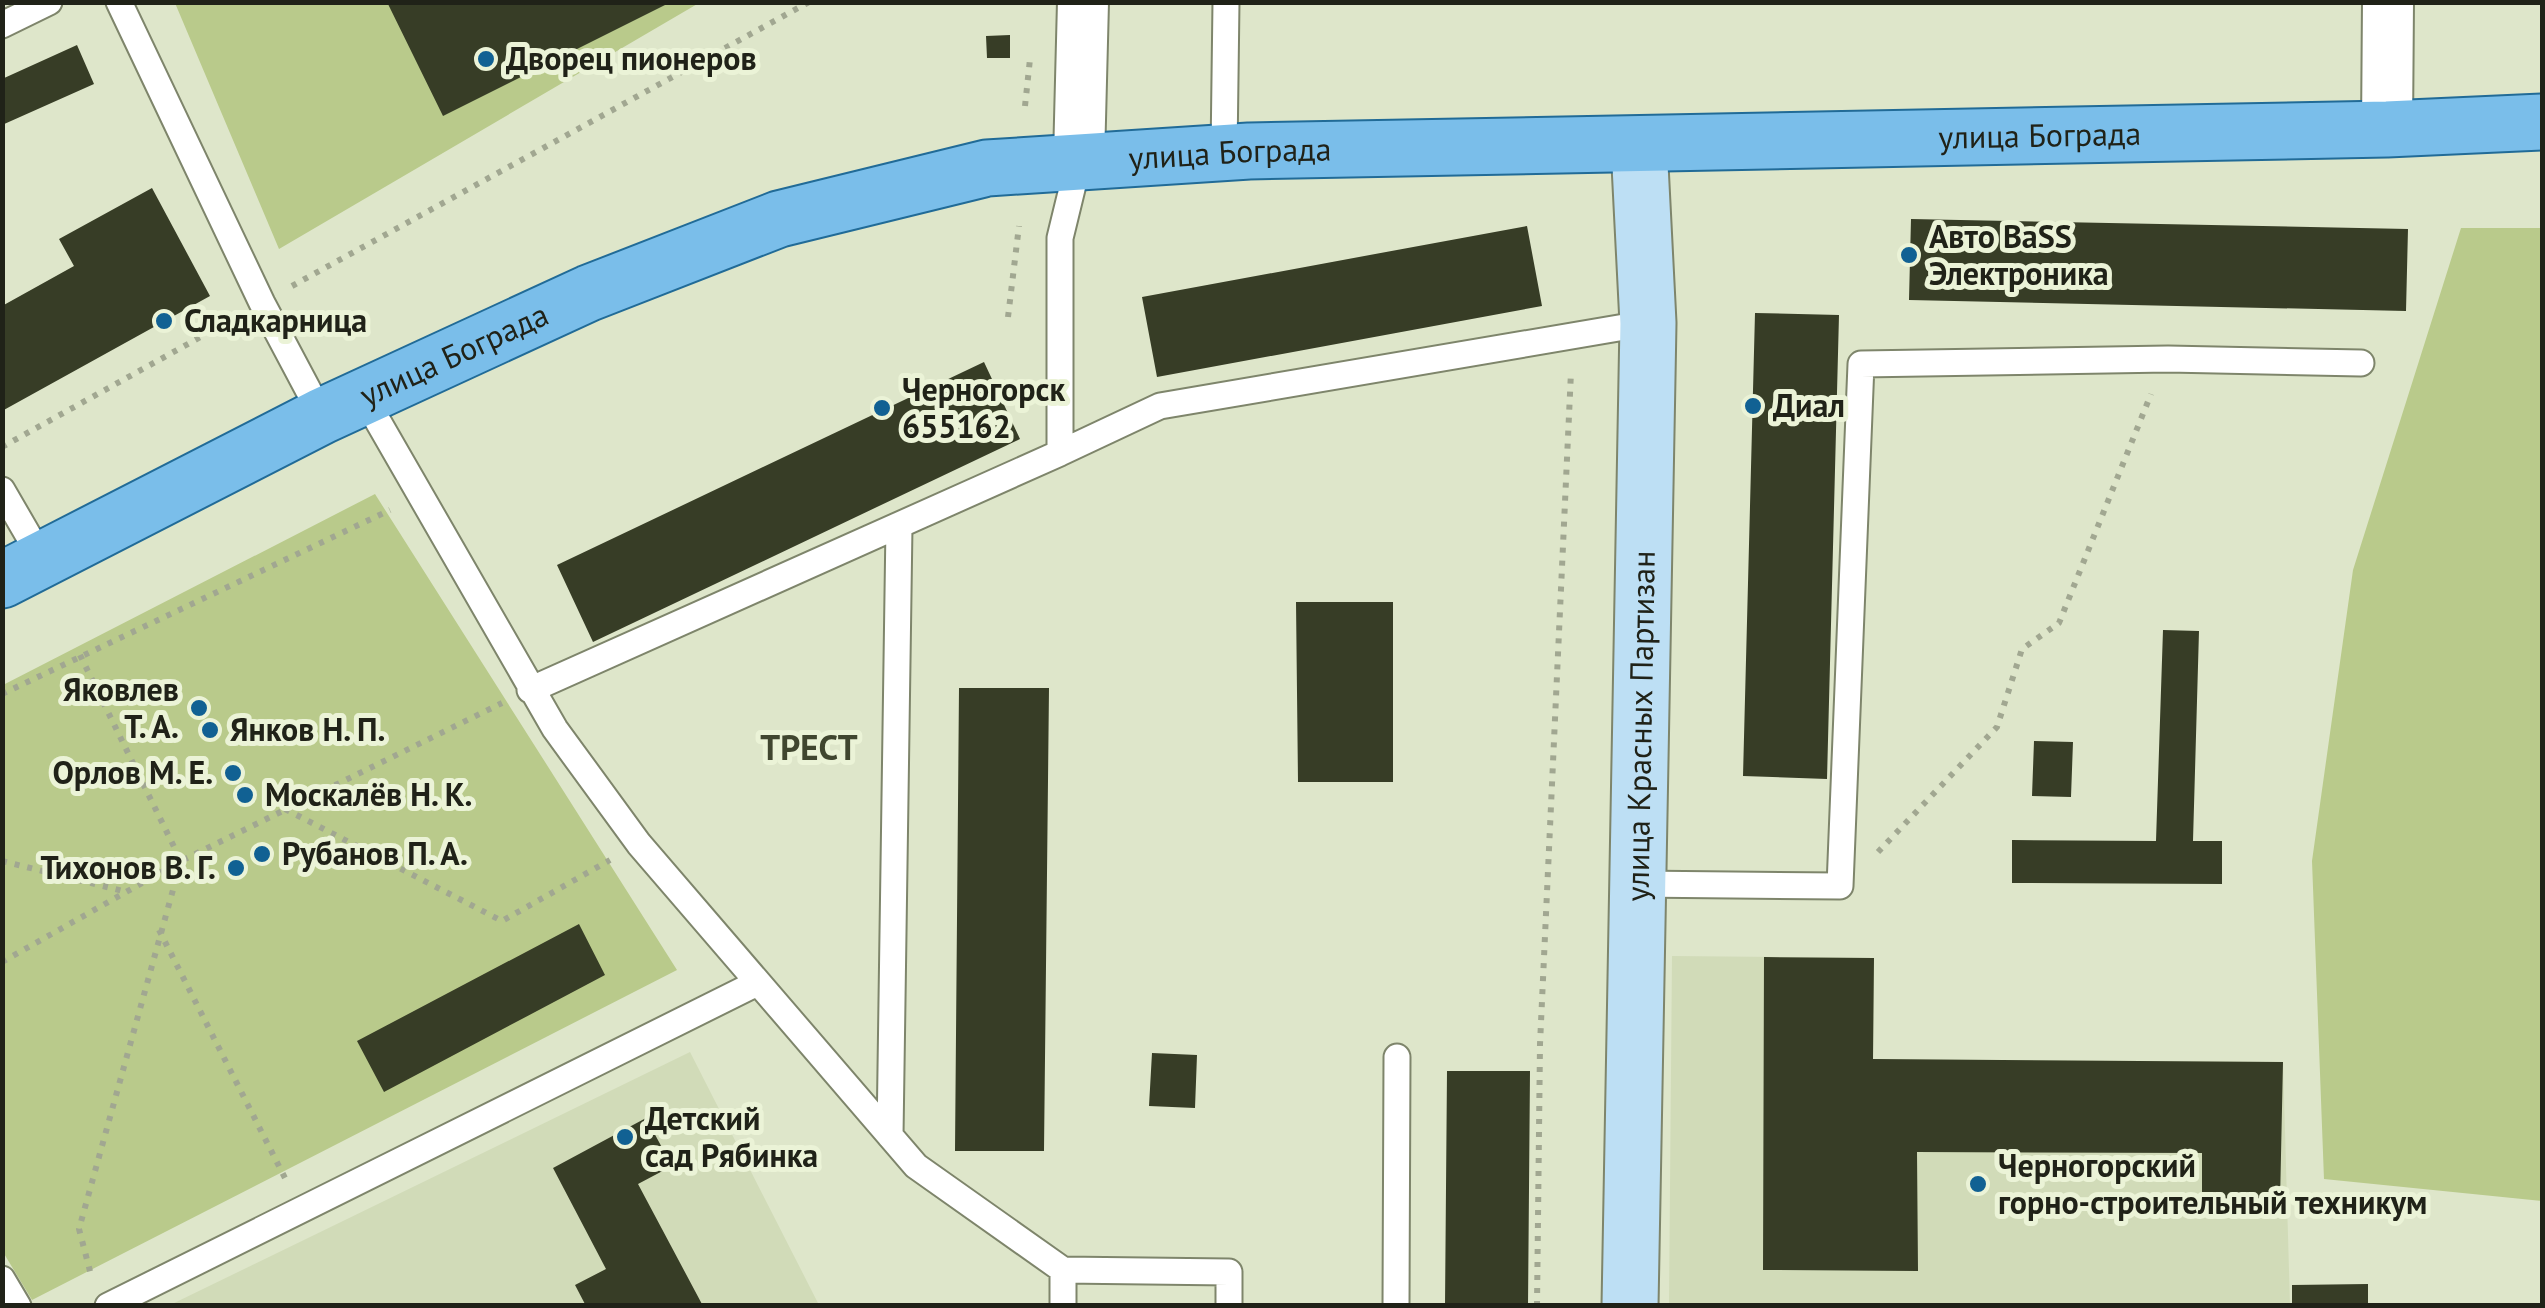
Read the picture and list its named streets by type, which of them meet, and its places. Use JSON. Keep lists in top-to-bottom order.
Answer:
{
  "streets": {
    "main road": ["улица Бограда", "улица Красных Партизан"]
  },
  "crossings": [
    ["улица Бограда", "улица Красных Партизан"]
  ],
  "districts": ["ТРЕСТ"],
  "places": [
    "Дворец пионеров",
    "Авто BaSS Электроника",
    "Сладкарница",
    "Диал",
    "Черногорск 655162",
    "Яковлев Т. А.",
    "Янков Н. П.",
    "Орлов М. Е.",
    "Москалёв Н. К.",
    "Рубанов П. А.",
    "Тихонов В. Г.",
    "Детский сад Рябинка",
    "Черногорский горно-строительный техникум"
  ]
}
